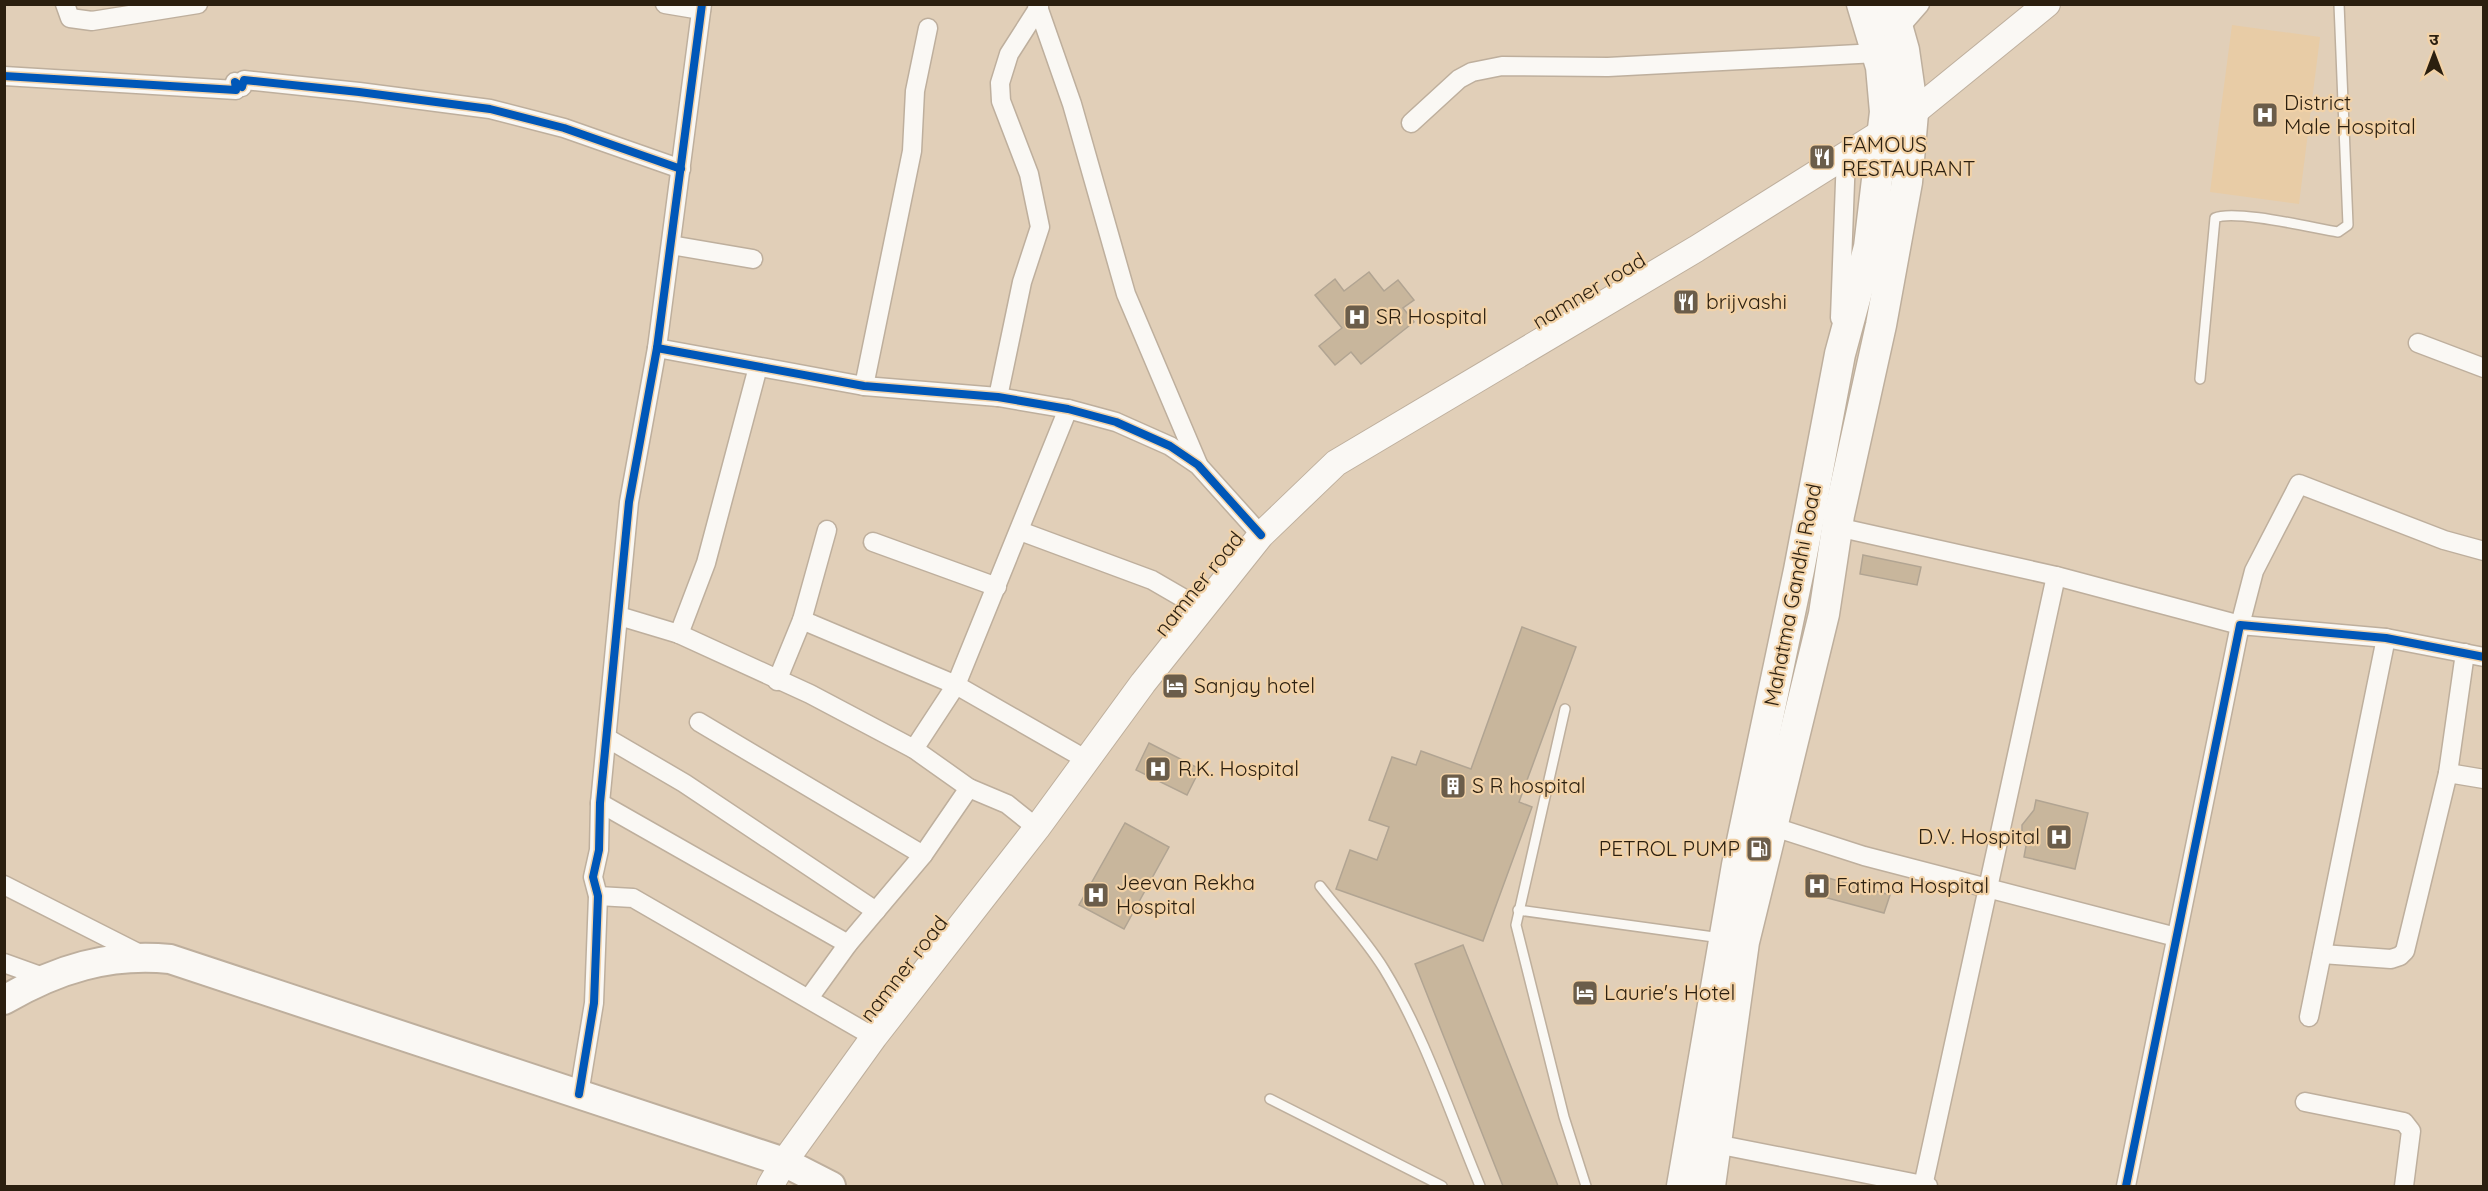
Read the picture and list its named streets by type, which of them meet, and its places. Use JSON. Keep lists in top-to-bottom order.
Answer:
{
  "streets": {
    "highway": ["Mahatma Gandhi Road"],
    "main road": ["namner road"]
  },
  "crossings": [
    ["namner road", "Mahatma Gandhi Road"]
  ],
  "places": {
    "hospital": [
      "District Male Hospital",
      "SR Hospital",
      "R.K. Hospital",
      "D.V. Hospital",
      "Fatima Hospital",
      "Jeevan Rekha Hospital"
    ],
    "restaurant": ["FAMOUS RESTAURANT", "brijvashi"],
    "hotel": ["Sanjay hotel", "Laurie's Hotel"],
    "building": ["S R hospital"],
    "fuel station": ["PETROL PUMP"]
  },
  "north": "top"
}
